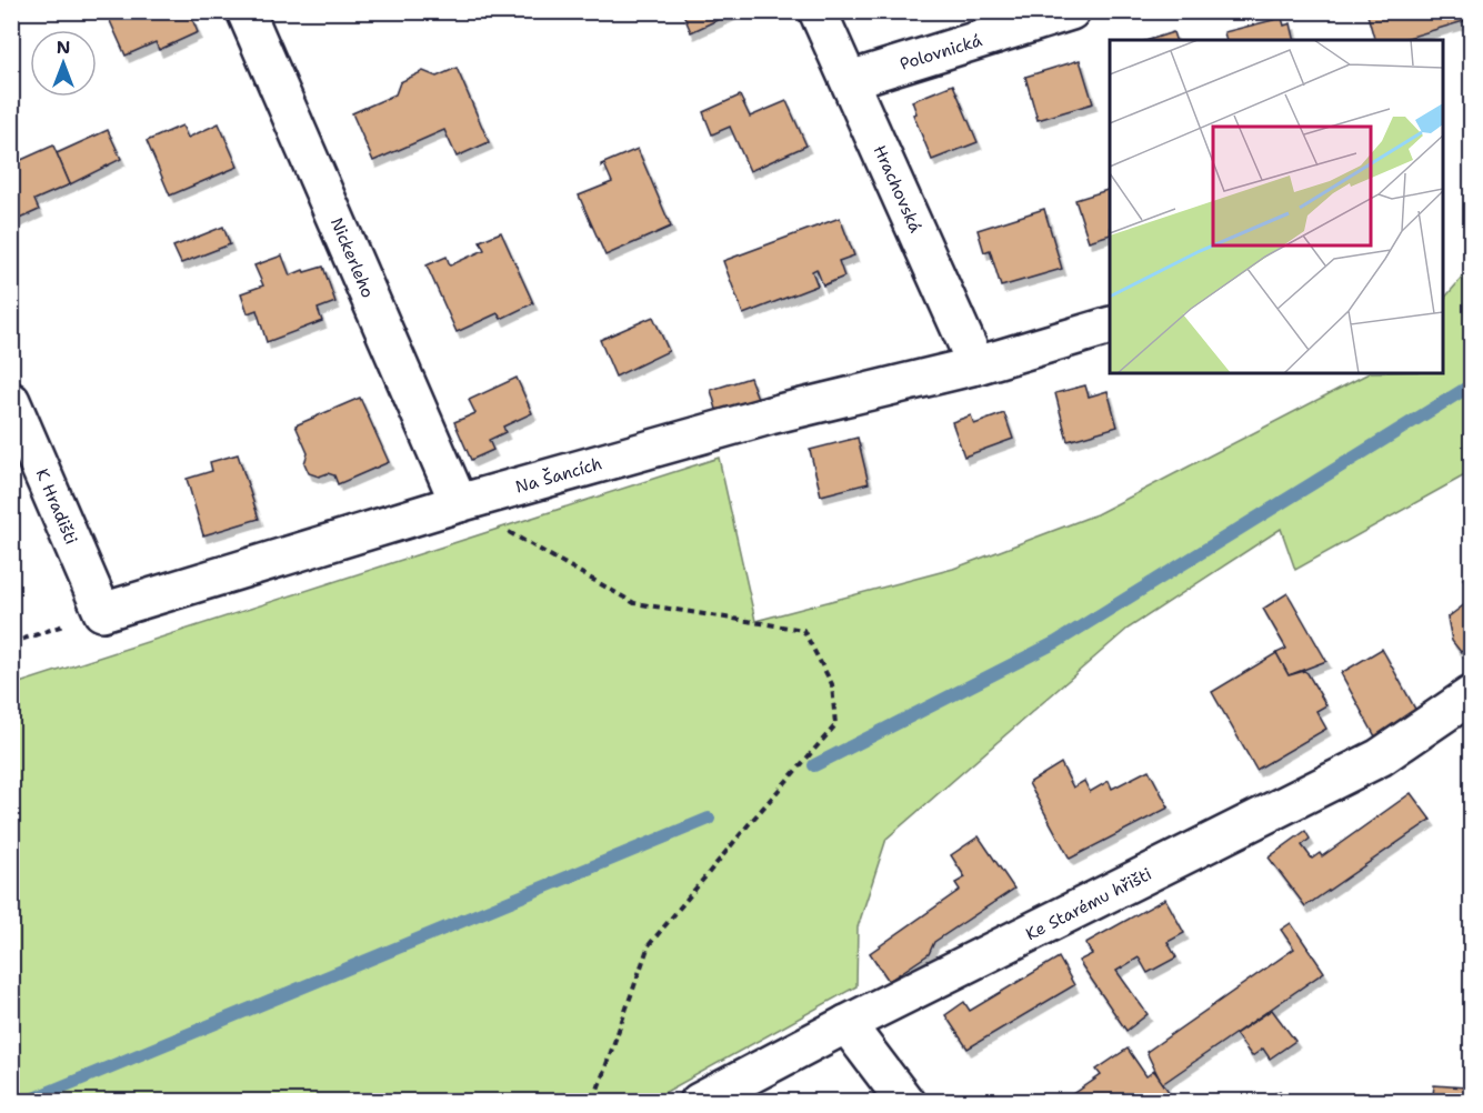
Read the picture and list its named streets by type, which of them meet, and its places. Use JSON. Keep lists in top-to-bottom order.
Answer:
{
  "streets": {
    "street": [
      "Polovnická",
      "Hrachovská",
      "Nickerleho",
      "Na Šancích",
      "K Hradišti",
      "Ke Starému hřišti"
    ]
  },
  "crossings": [
    ["Polovnická", "Hrachovská"],
    ["Hrachovská", "Na Šancích"],
    ["Nickerleho", "Na Šancích"],
    ["Na Šancích", "K Hradišti"]
  ],
  "north": "top"
}
